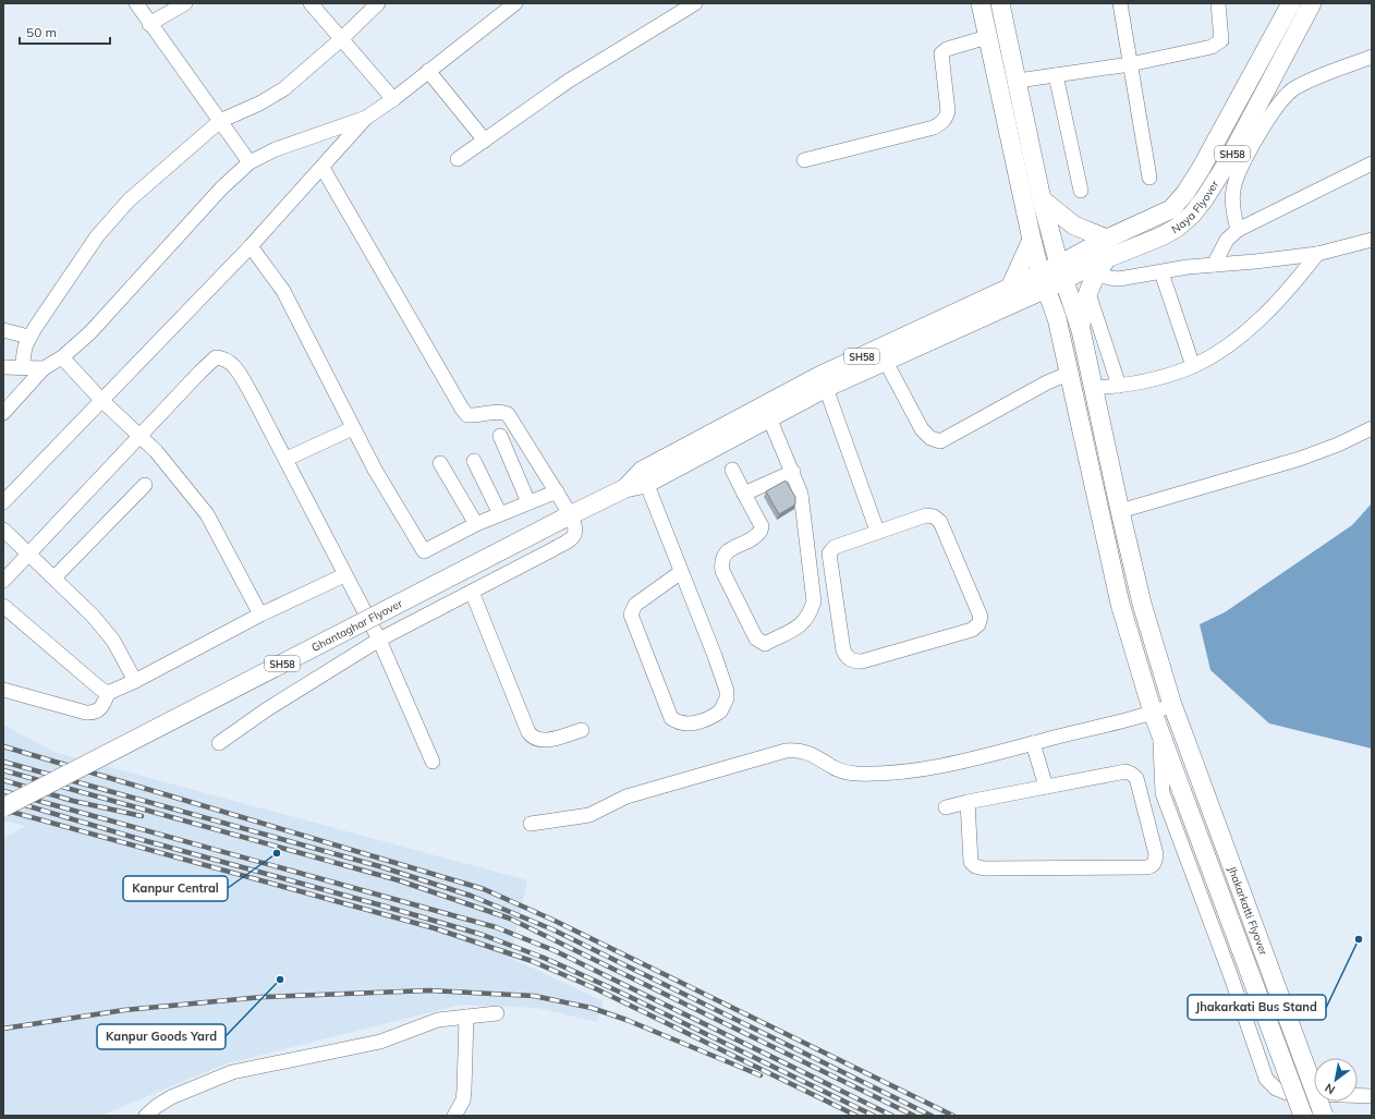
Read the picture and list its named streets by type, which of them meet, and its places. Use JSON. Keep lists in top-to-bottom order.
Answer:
{
  "streets": {
    "main road": [
      "SH58",
      "Naya Flyover",
      "Ghantaghar Flyover",
      "Jhakarkatti Flyover"
    ]
  },
  "crossings": [
    ["SH58", "Naya Flyover"],
    ["SH58", "Ghantaghar Flyover"],
    ["SH58", "Jhakarkatti Flyover"]
  ],
  "places": ["Kanpur Central", "Jhakarkati Bus Stand", "Kanpur Goods Yard"],
  "scale_bar": "50 m",
  "north": "bottom left"
}
